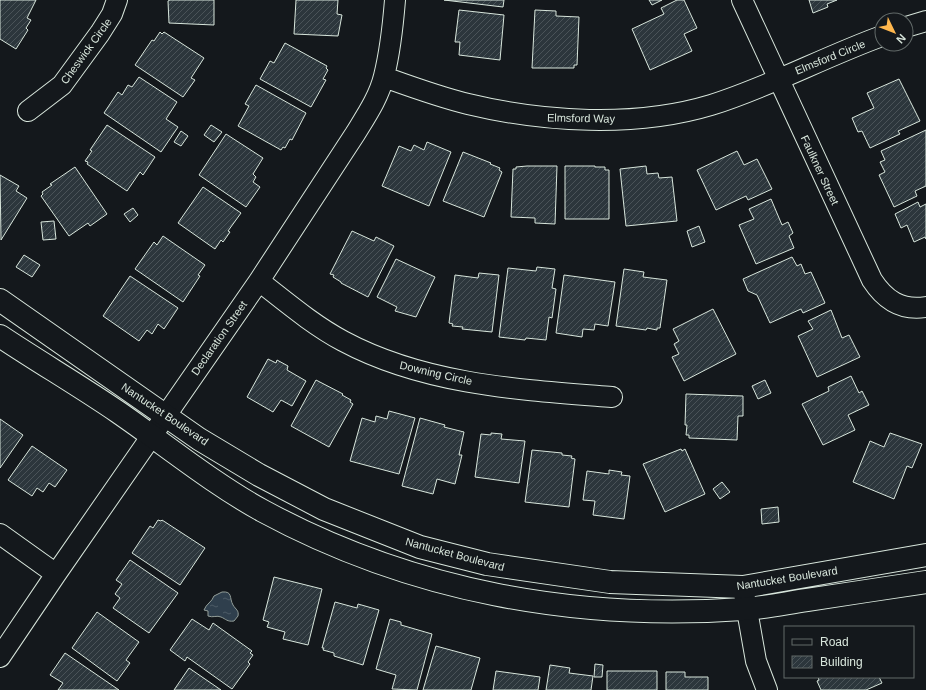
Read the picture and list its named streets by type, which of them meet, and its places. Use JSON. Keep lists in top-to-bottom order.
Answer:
{
  "streets": {
    "street": [
      "Cheswick Circle",
      "Elmsford Circle",
      "Elmsford Way",
      "Faulkner Street",
      "Declaration Street",
      "Downing Circle",
      "Nantucket Boulevard"
    ]
  },
  "crossings": [
    ["Elmsford Circle", "Elmsford Way"],
    ["Elmsford Circle", "Faulkner Street"],
    ["Elmsford Way", "Faulkner Street"],
    ["Elmsford Way", "Declaration Street"],
    ["Declaration Street", "Downing Circle"],
    ["Declaration Street", "Nantucket Boulevard"]
  ],
  "legend": ["Road", "Building"],
  "north": "bottom right"
}
